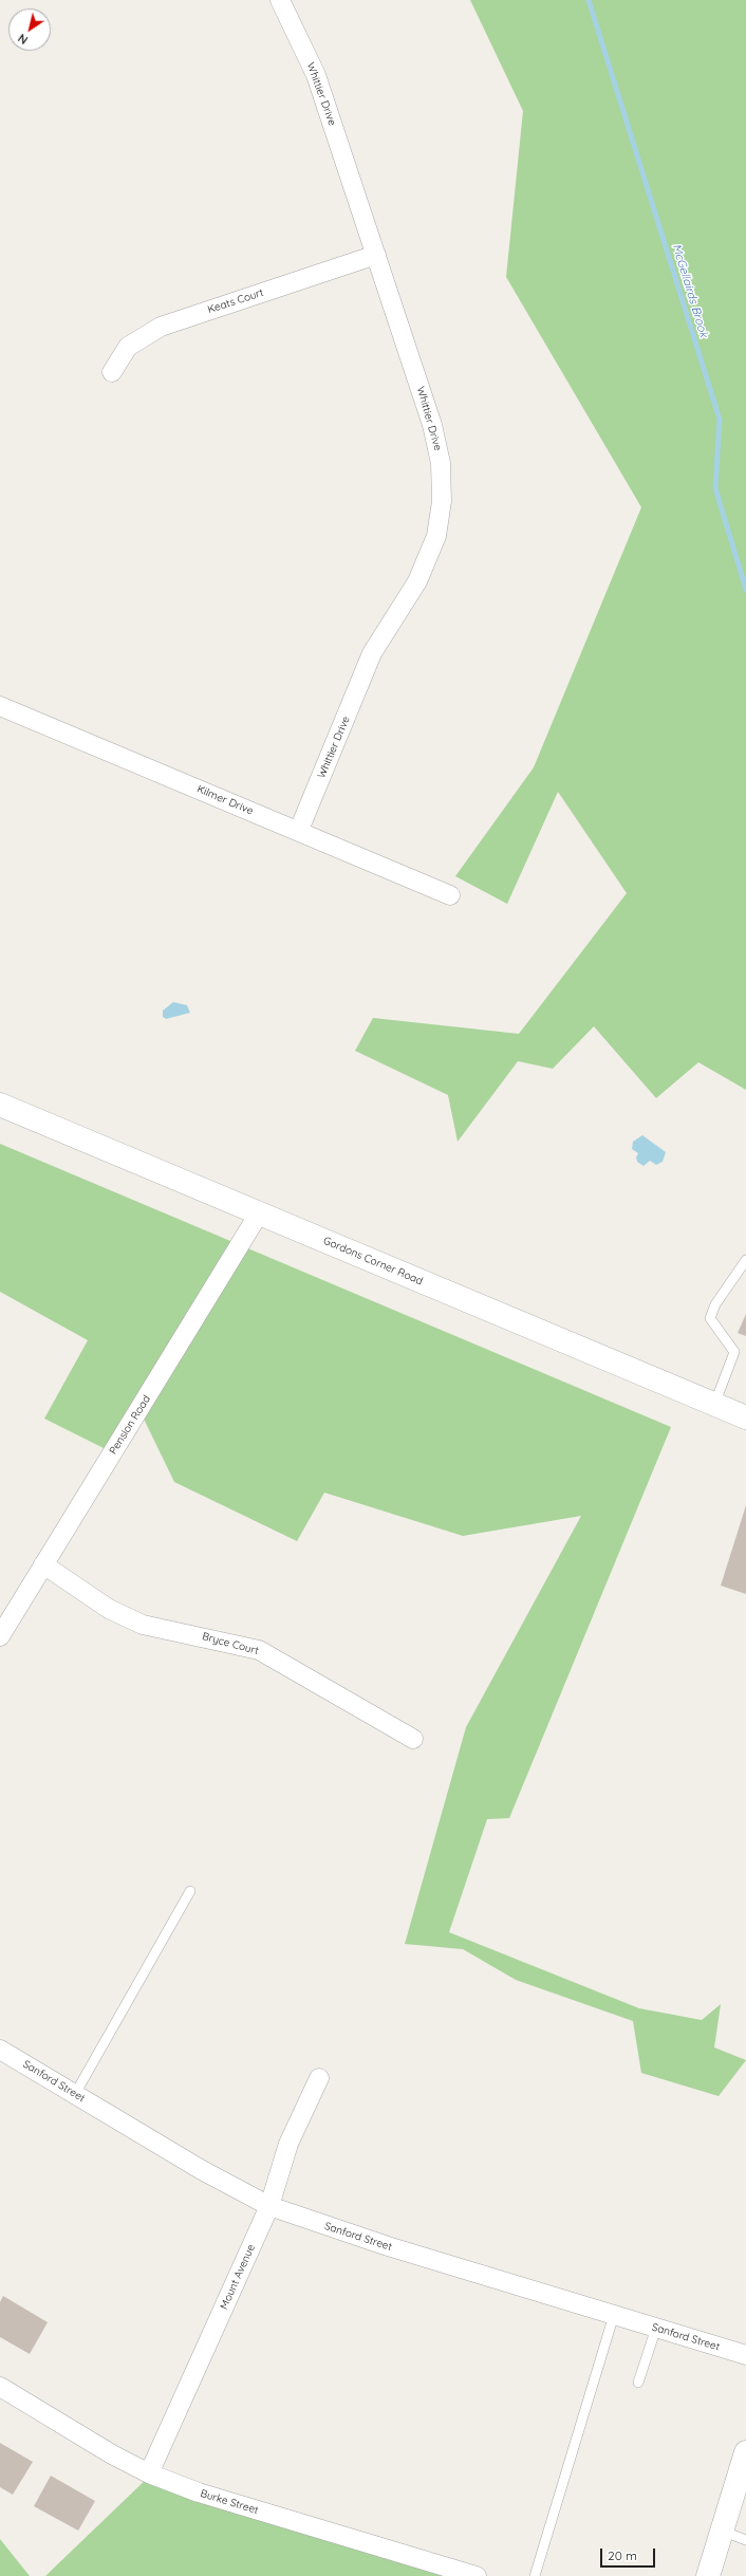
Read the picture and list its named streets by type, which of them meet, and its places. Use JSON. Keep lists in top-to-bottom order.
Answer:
{
  "streets": {
    "street": [
      "Whittier Drive",
      "Keats Court",
      "Kilmer Drive",
      "Gordons Corner Road",
      "Pension Road",
      "Bryce Court",
      "Sanford Street",
      "Mount Avenue",
      "Burke Street"
    ]
  },
  "crossings": [
    ["Whittier Drive", "Keats Court"],
    ["Whittier Drive", "Kilmer Drive"],
    ["Gordons Corner Road", "Pension Road"],
    ["Pension Road", "Bryce Court"],
    ["Sanford Street", "Mount Avenue"],
    ["Mount Avenue", "Burke Street"]
  ],
  "water": ["McGellairds Brook"],
  "scale_bar": "20 m",
  "north": "bottom left"
}
